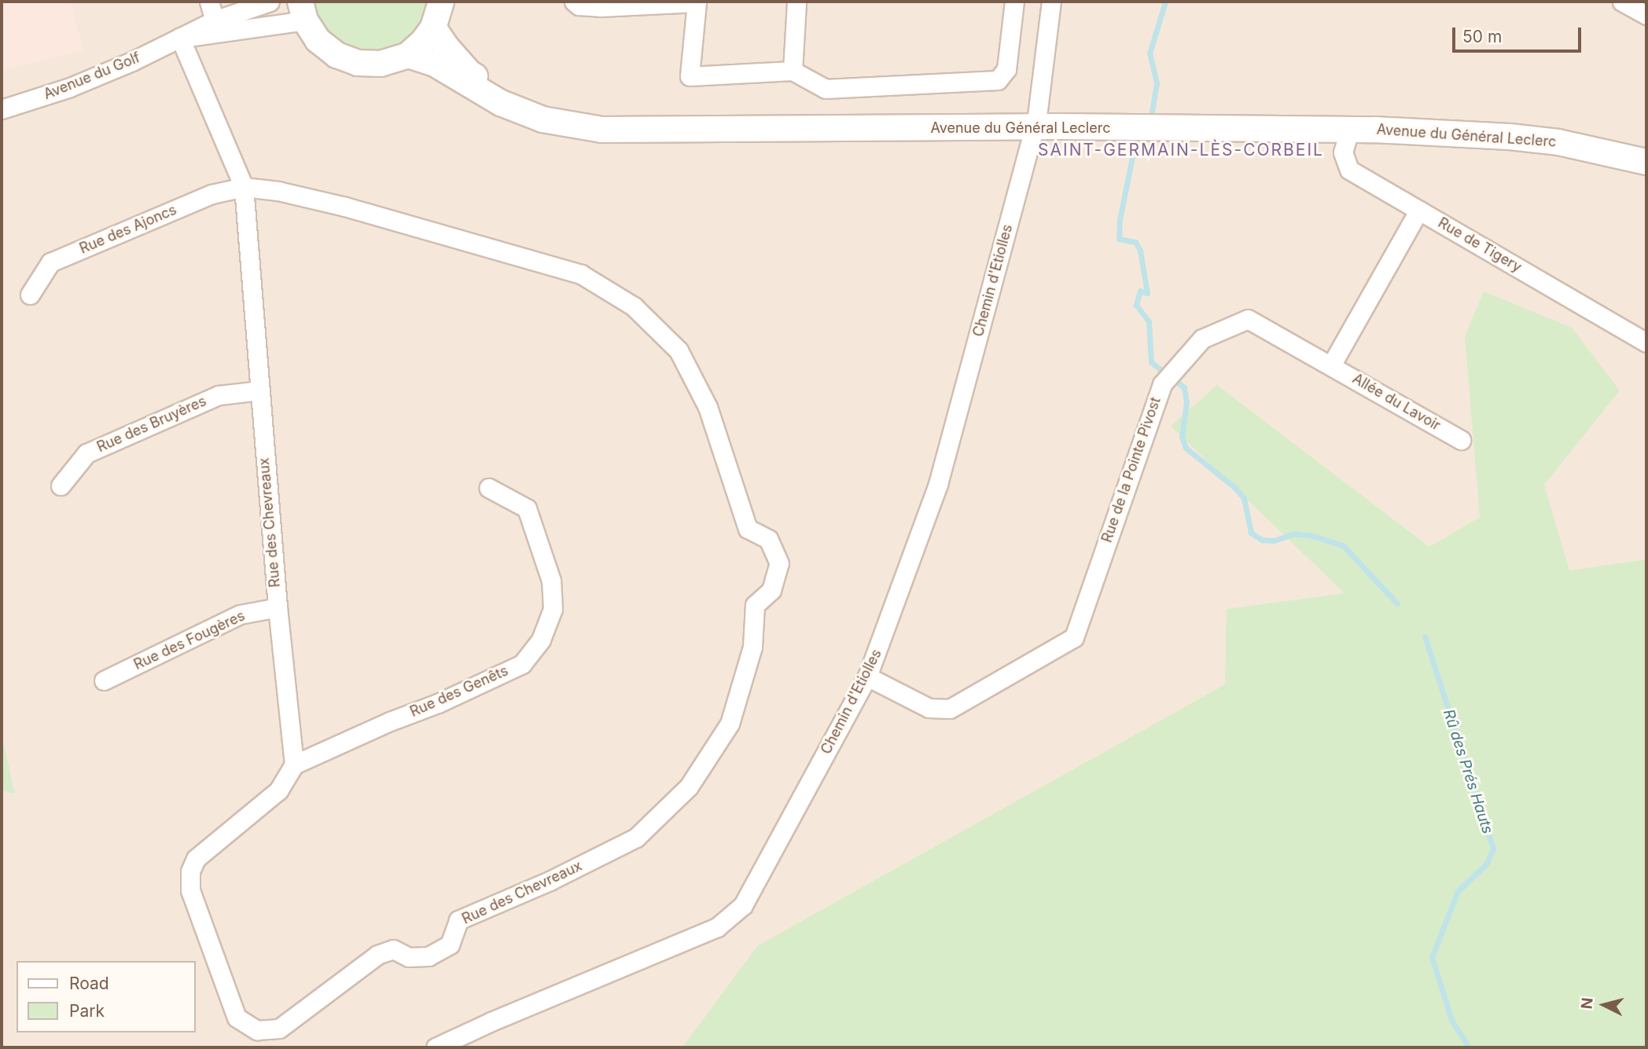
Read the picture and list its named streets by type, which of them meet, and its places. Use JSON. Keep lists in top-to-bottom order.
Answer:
{
  "streets": {
    "main road": ["Avenue du Général Leclerc"],
    "street": [
      "Avenue du Golf",
      "Rue des Ajoncs",
      "Rue de Tigery",
      "Chemin d'Etiolles",
      "Allée du Lavoir",
      "Rue des Bruyères",
      "Rue de la Pointe Pivost",
      "Rue des Chevreaux",
      "Rue des Fougères",
      "Rue des Genêts"
    ]
  },
  "crossings": [
    ["Avenue du Golf", "Rue des Chevreaux"],
    ["Avenue du Général Leclerc", "Rue de Tigery"],
    ["Avenue du Général Leclerc", "Chemin d'Etiolles"],
    ["Rue des Ajoncs", "Rue des Chevreaux"],
    ["Chemin d'Etiolles", "Rue de la Pointe Pivost"],
    ["Allée du Lavoir", "Rue de la Pointe Pivost"],
    ["Rue des Bruyères", "Rue des Chevreaux"],
    ["Rue des Chevreaux", "Rue des Fougères"],
    ["Rue des Chevreaux", "Rue des Genêts"]
  ],
  "districts": ["SAINT-GERMAIN-LÈS-CORBEIL"],
  "water": ["Rû des Prés Hauts"],
  "legend": ["Road", "Park"],
  "scale_bar": "50 m",
  "north": "left"
}
